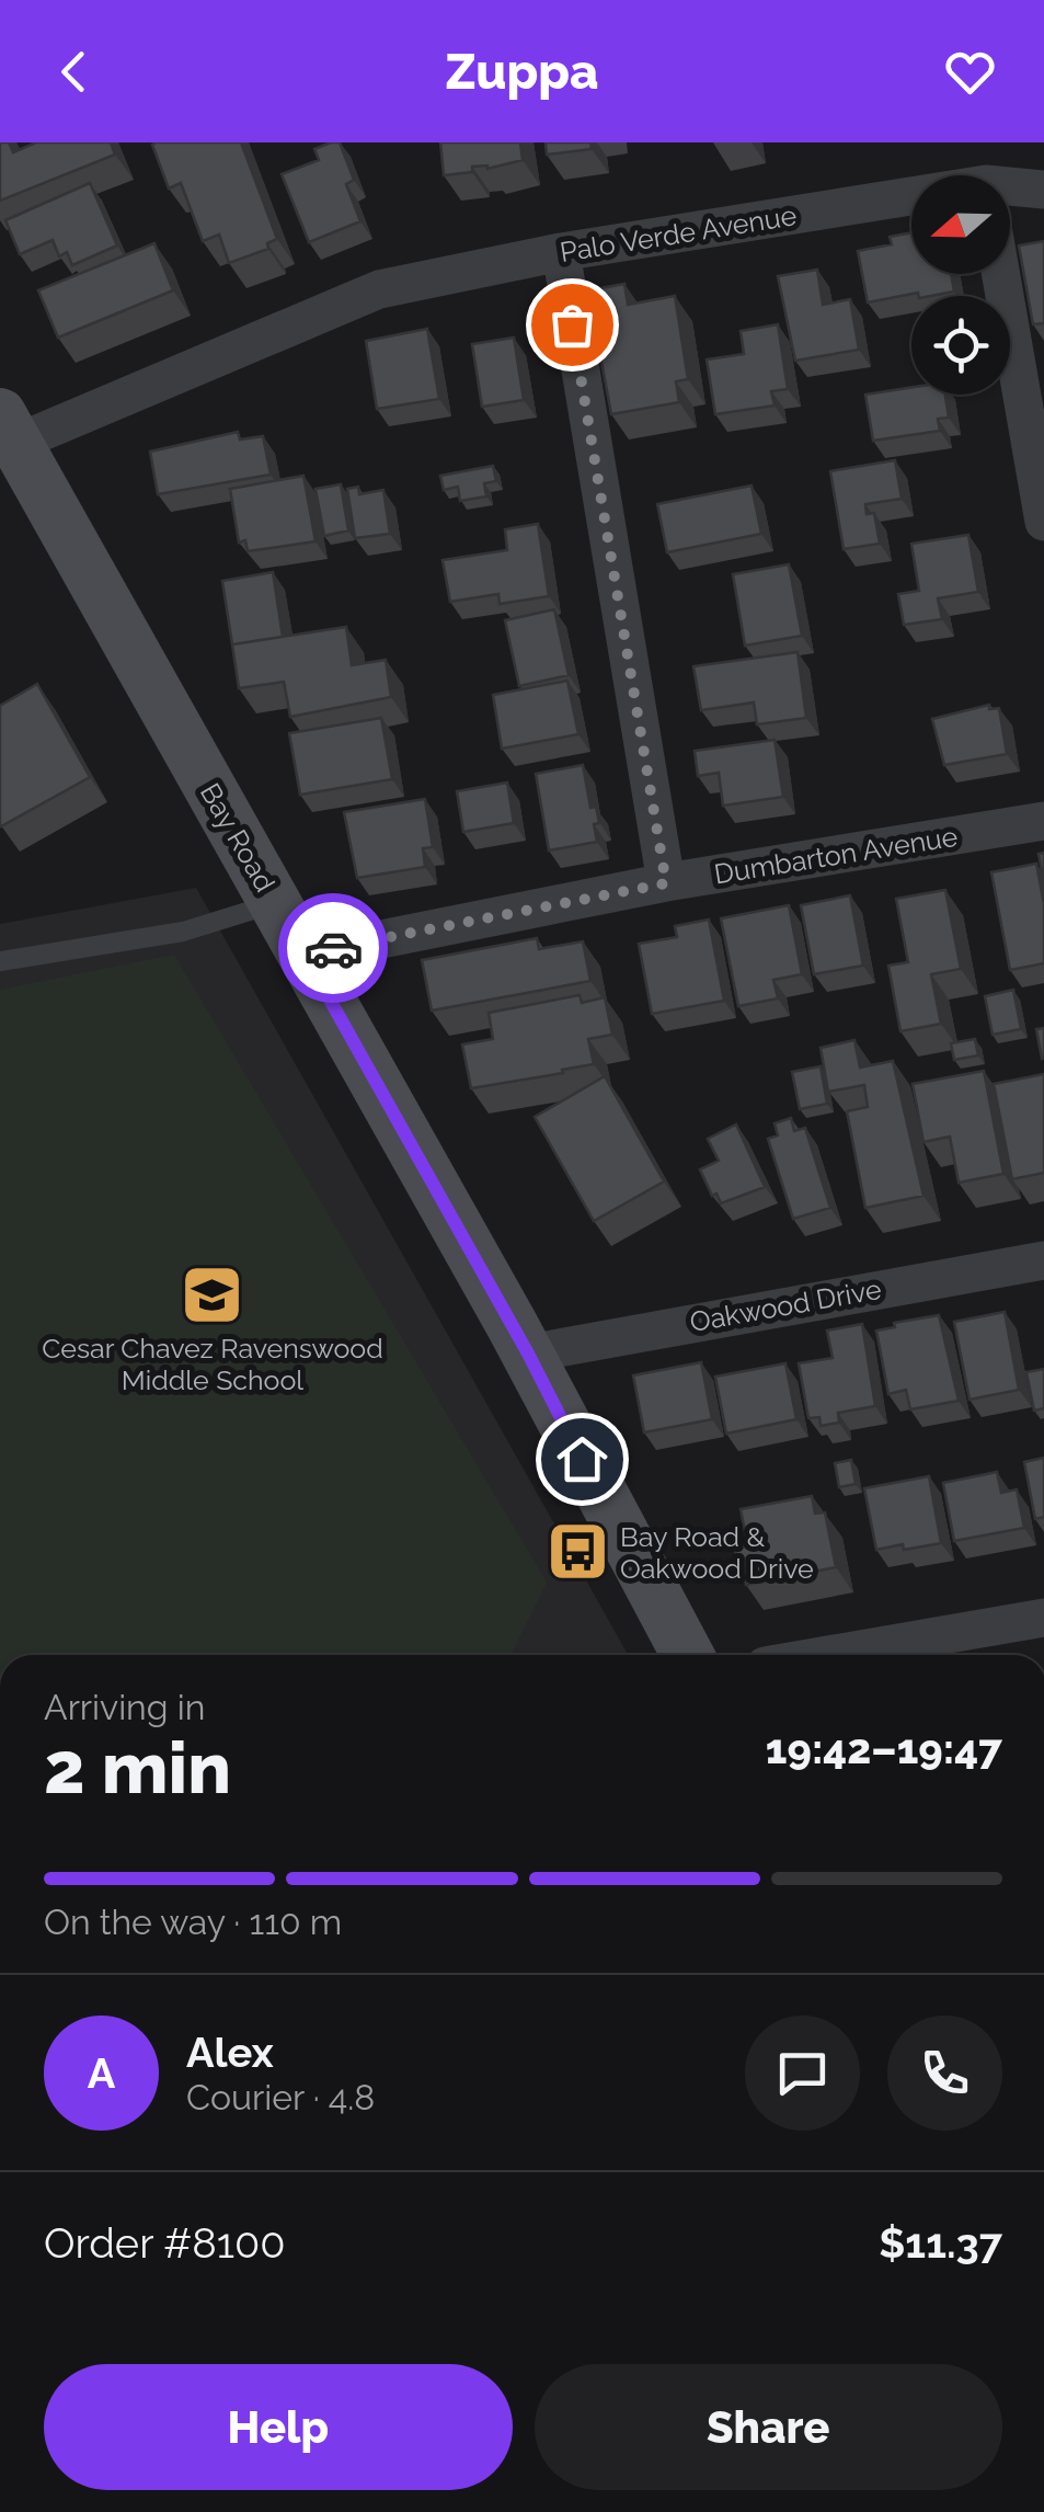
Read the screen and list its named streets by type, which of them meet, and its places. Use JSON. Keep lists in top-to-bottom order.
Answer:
{
  "streets": {
    "main road": ["Bay Road"],
    "street": ["Palo Verde Avenue", "Dumbarton Avenue", "Oakwood Drive"]
  },
  "crossings": [
    ["Palo Verde Avenue", "Bay Road"],
    ["Bay Road", "Dumbarton Avenue"],
    ["Bay Road", "Oakwood Drive"]
  ],
  "places": {
    "school or university": ["Cesar Chavez Ravenswood Middle School"],
    "bus stop": ["Bay Road & Oakwood Drive"]
  },
  "north": "left",
  "page": {
    "header": "Zuppa",
    "heading": ["2 min", "Arriving in", "19:42–19:47"],
    "panel": [
      "Alex",
      "Courier · 4.8",
      "Order #8100",
      "$11.37"
    ],
    "bar": "On the way · 110 m",
    "round": "A",
    "buttons": ["Help", "Share"]
  }
}
